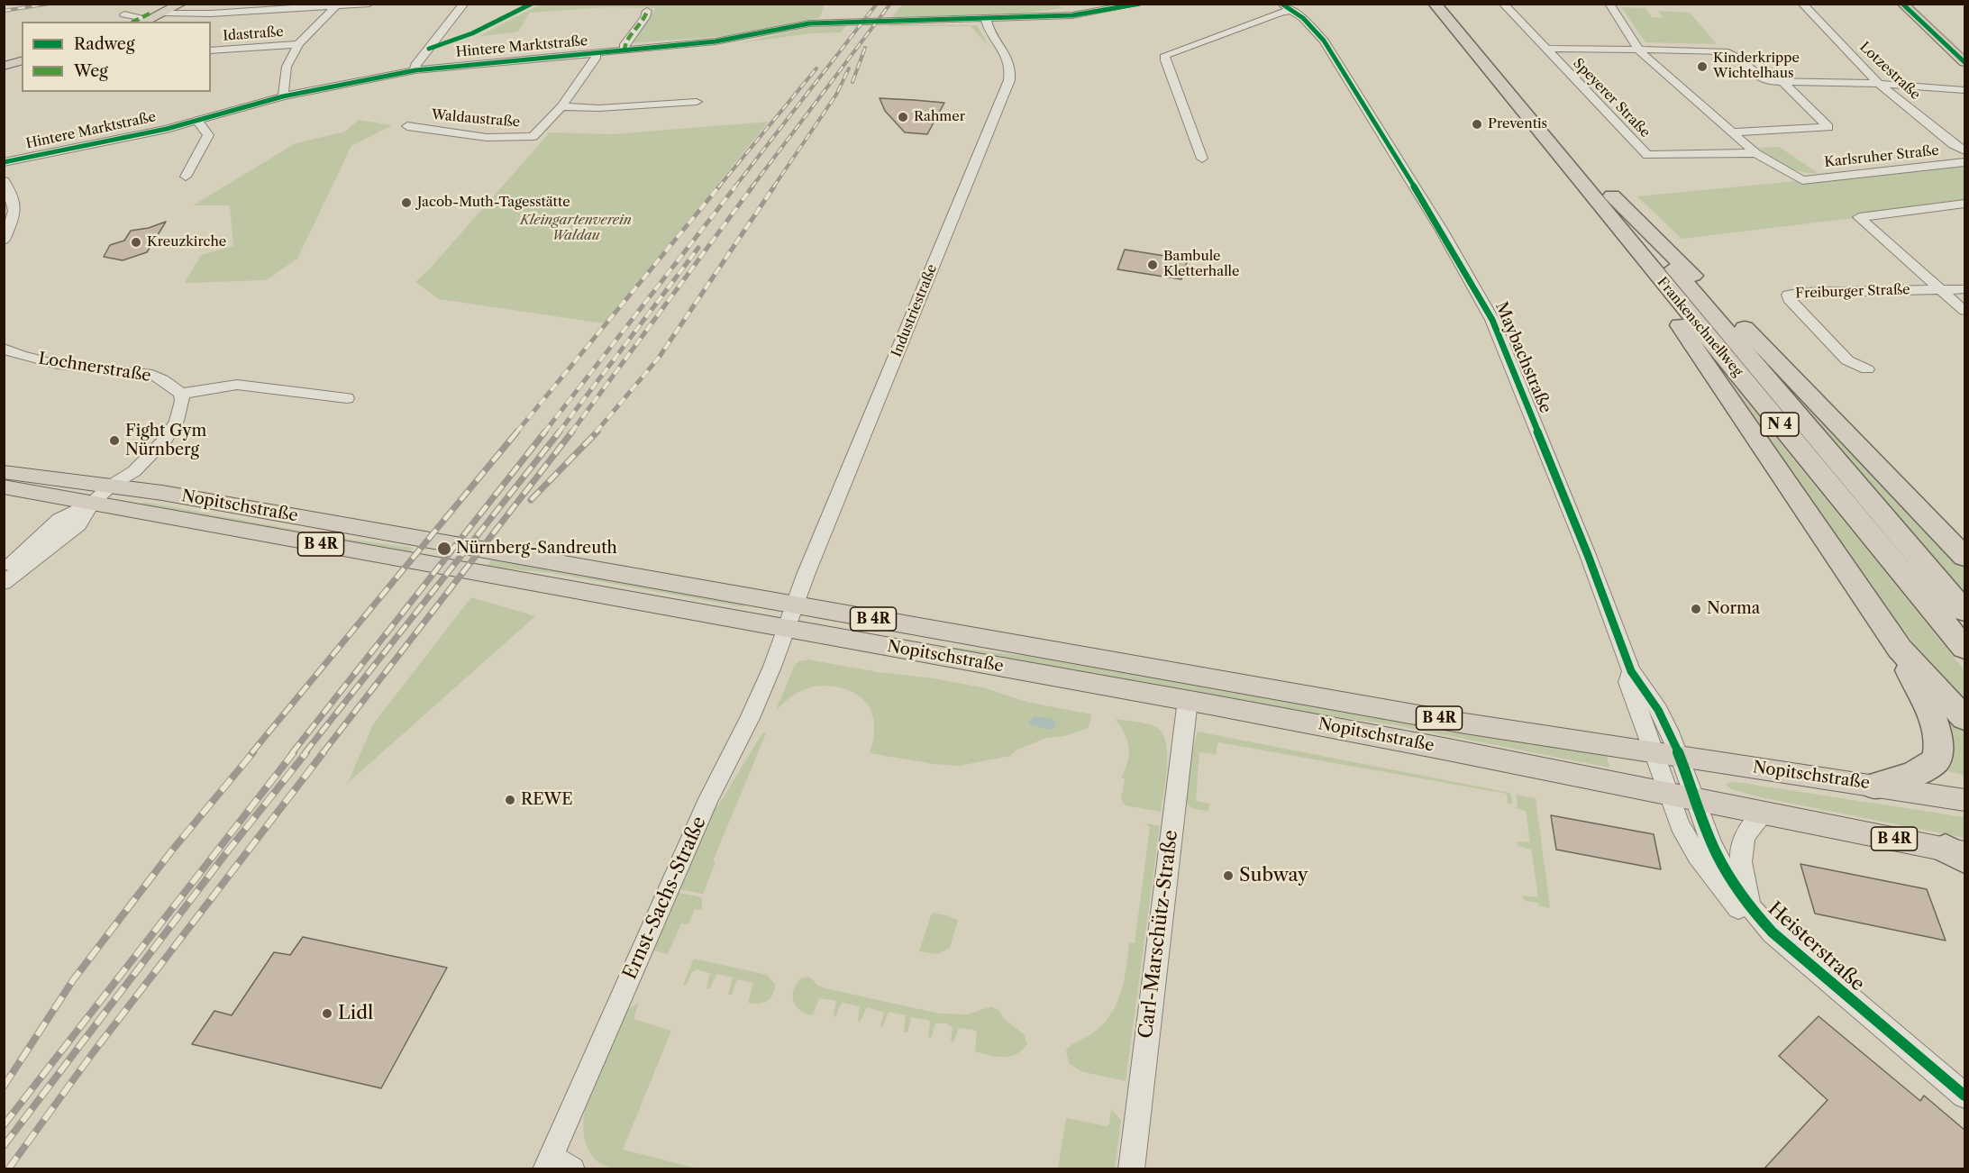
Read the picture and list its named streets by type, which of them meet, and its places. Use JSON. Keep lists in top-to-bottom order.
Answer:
{
  "streets": {
    "highway": ["Frankenschnellweg", "N 4"],
    "main road": ["Nopitschstraße", "B 4R"],
    "street": [
      "Idastraße",
      "Hintere Marktstraße",
      "Lotzestraße",
      "Speyerer Straße",
      "Waldaustraße",
      "Karlsruher Straße",
      "Freiburger Straße",
      "Industriestraße",
      "Maybachstraße",
      "Lochnerstraße",
      "Ernst-Sachs-Straße",
      "Carl-Marschütz-Straße",
      "Heisterstraße"
    ]
  },
  "crossings": [
    ["Hintere Marktstraße", "Waldaustraße"],
    ["Hintere Marktstraße", "Industriestraße"],
    ["Speyerer Straße", "Karlsruher Straße"],
    ["Industriestraße", "Nopitschstraße"],
    ["Maybachstraße", "Nopitschstraße"],
    ["Maybachstraße", "Heisterstraße"],
    ["Nopitschstraße", "Ernst-Sachs-Straße"],
    ["Nopitschstraße", "Carl-Marschütz-Straße"],
    ["Nopitschstraße", "Heisterstraße"]
  ],
  "parks": ["Kleingartenverein Waldau"],
  "places": [
    "Kinderkrippe Wichtelhaus",
    "Rahmer",
    "Preventis",
    "Jacob-Muth-Tagesstätte",
    "Kreuzkirche",
    "Bambule Kletterhalle",
    "Fight Gym Nürnberg",
    "Nürnberg-Sandreuth",
    "Norma",
    "REWE",
    "Subway",
    "Lidl"
  ],
  "legend": ["Radweg", "Weg"]
}
